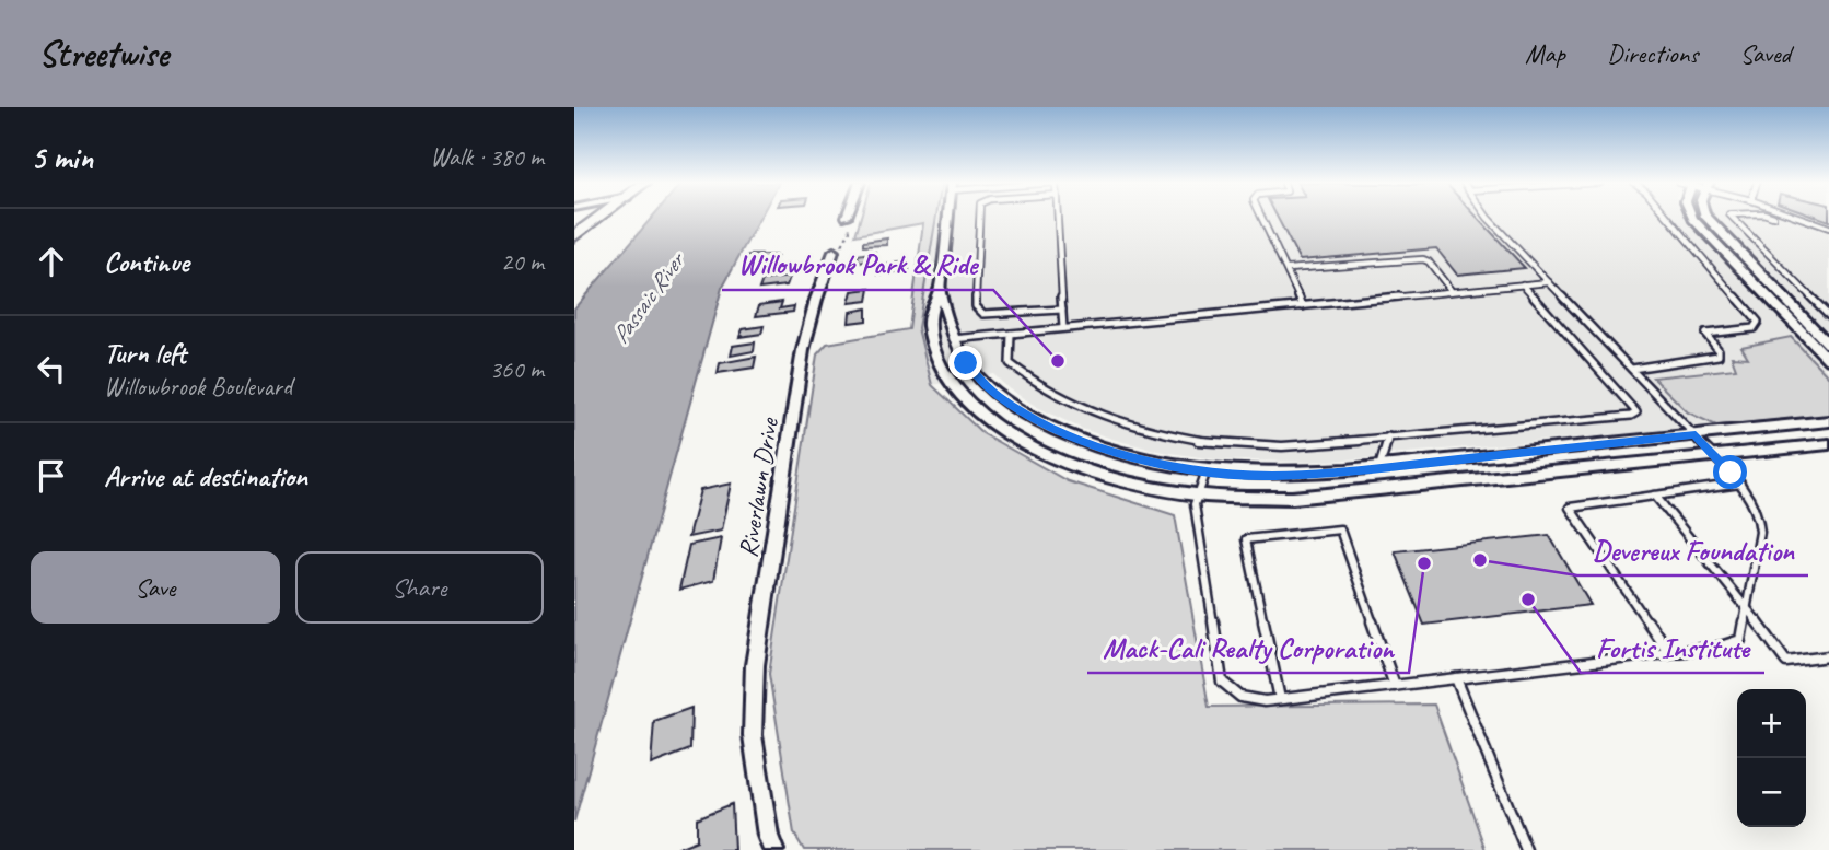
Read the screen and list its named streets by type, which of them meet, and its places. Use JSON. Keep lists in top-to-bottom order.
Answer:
{
  "streets": {
    "street": ["Riverlawn Drive"]
  },
  "water": ["Passaic River"],
  "places": [
    "Willowbrook Park & Ride",
    "Devereux Foundation",
    "Mack-Cali Realty Corporation",
    "Fortis Institute"
  ],
  "page": {
    "header": "Streetwise",
    "nav": ["Map", "Directions", "Saved"],
    "heading": ["5 min", "Walk · 380 m"],
    "list": [
      ["Continue", "20 m"],
      ["Turn left", "Willowbrook Boulevard", "360 m"],
      "Arrive at destination"
    ],
    "buttons": ["Save", "Share"],
    "map_buttons": ["+", "−"]
  }
}
